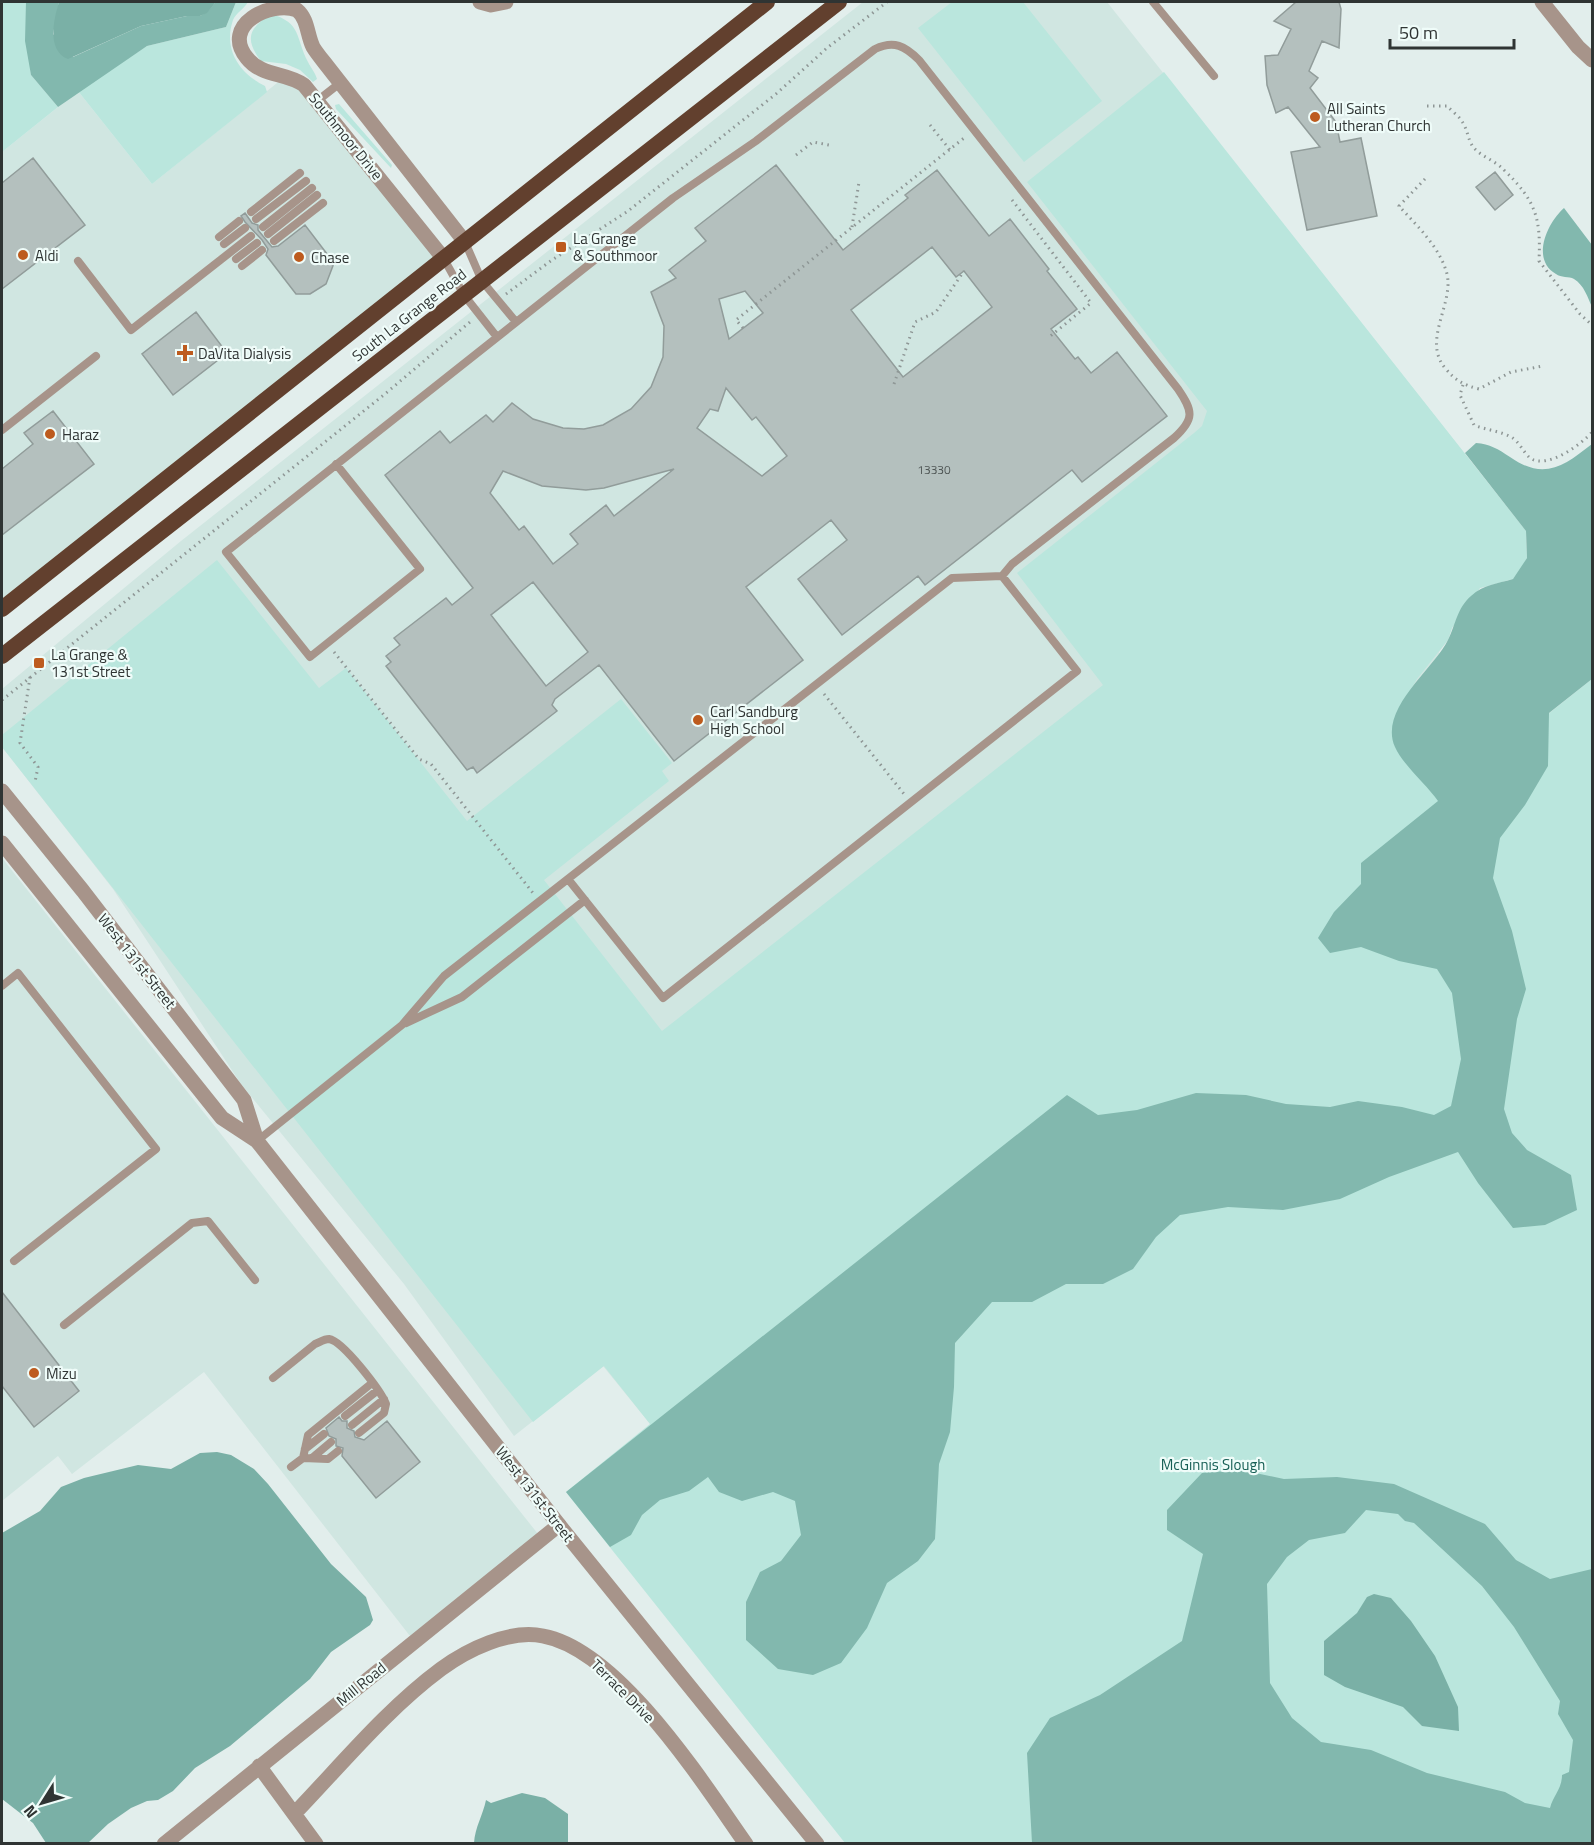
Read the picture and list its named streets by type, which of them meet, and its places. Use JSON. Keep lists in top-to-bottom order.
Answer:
{
  "streets": {
    "highway": ["South La Grange Road"],
    "street": [
      "Southmoor Drive",
      "West 131st Street",
      "Mill Road",
      "Terrace Drive"
    ]
  },
  "crossings": [
    ["Southmoor Drive", "South La Grange Road"],
    ["West 131st Street", "Mill Road"]
  ],
  "parks": ["McGinnis Slough"],
  "places": {
    "other": [
      "All Saints Lutheran Church",
      "Aldi",
      "Chase",
      "Haraz",
      "Carl Sandburg High School",
      "Mizu"
    ],
    "transit": ["La Grange & Southmoor", "La Grange & 131st Street"],
    "health": ["DaVita Dialysis"]
  },
  "house_numbers": ["13330"],
  "scale_bar": "50 m",
  "north": "bottom left"
}
